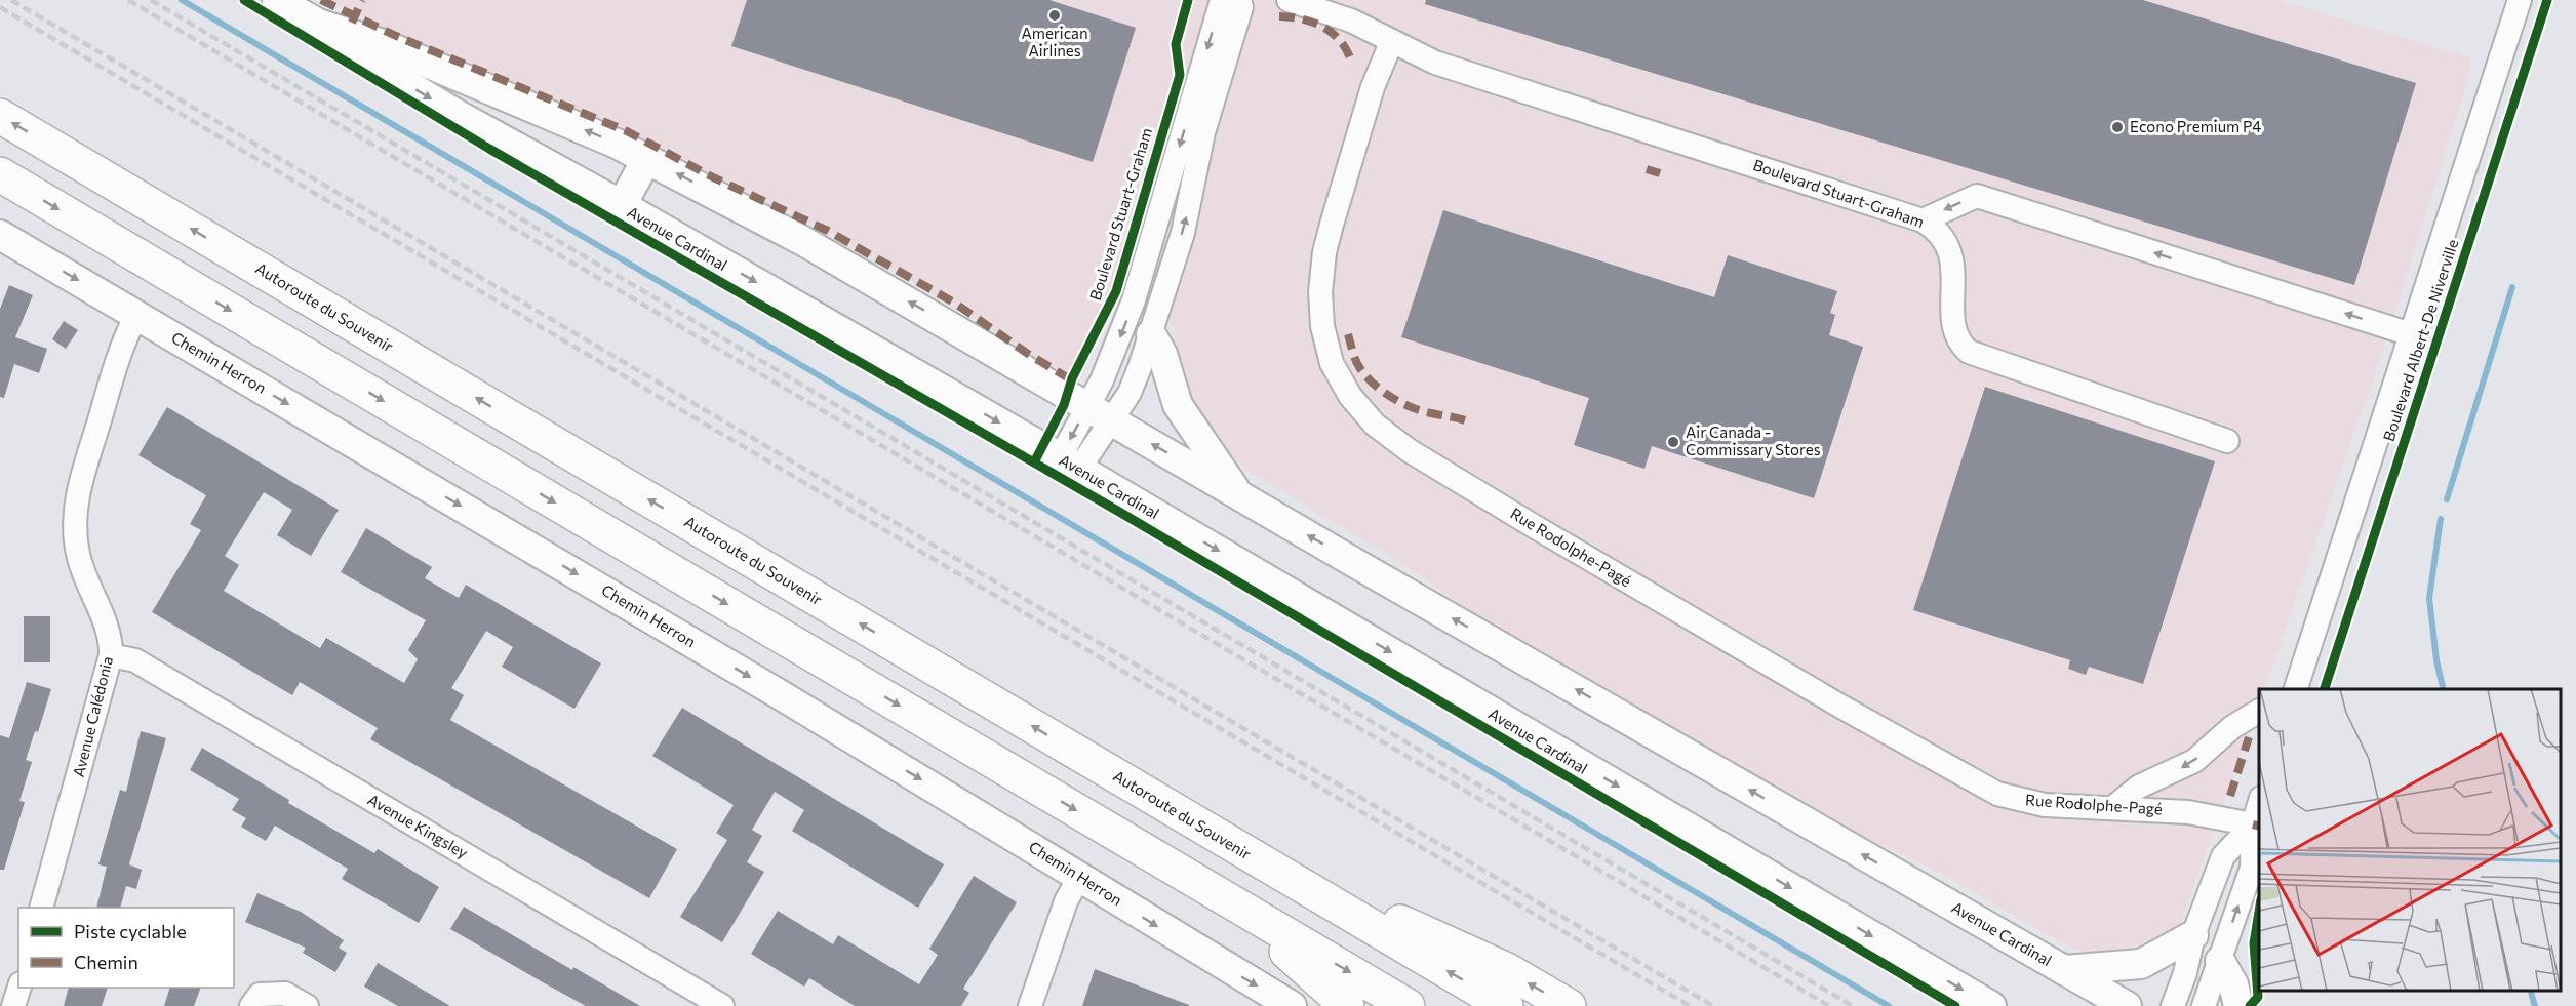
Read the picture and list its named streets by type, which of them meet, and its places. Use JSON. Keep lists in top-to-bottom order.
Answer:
{
  "streets": {
    "highway": ["Autoroute du Souvenir"],
    "main road": ["Avenue Cardinal", "Chemin Herron"],
    "street": [
      "Boulevard Stuart-Graham",
      "Boulevard Albert-De Niverville",
      "Rue Rodolphe-Pagé",
      "Avenue Calédonia",
      "Avenue Kingsley"
    ]
  },
  "crossings": [
    ["Boulevard Stuart-Graham", "Rue Rodolphe-Pagé"],
    ["Chemin Herron", "Avenue Calédonia"],
    ["Avenue Calédonia", "Avenue Kingsley"]
  ],
  "one_way": ["Chemin Herron"],
  "places": ["American Airlines", "Econo Premium P4", "Air Canada - Commissary Stores"],
  "legend": ["Piste cyclable", "Chemin"]
}
